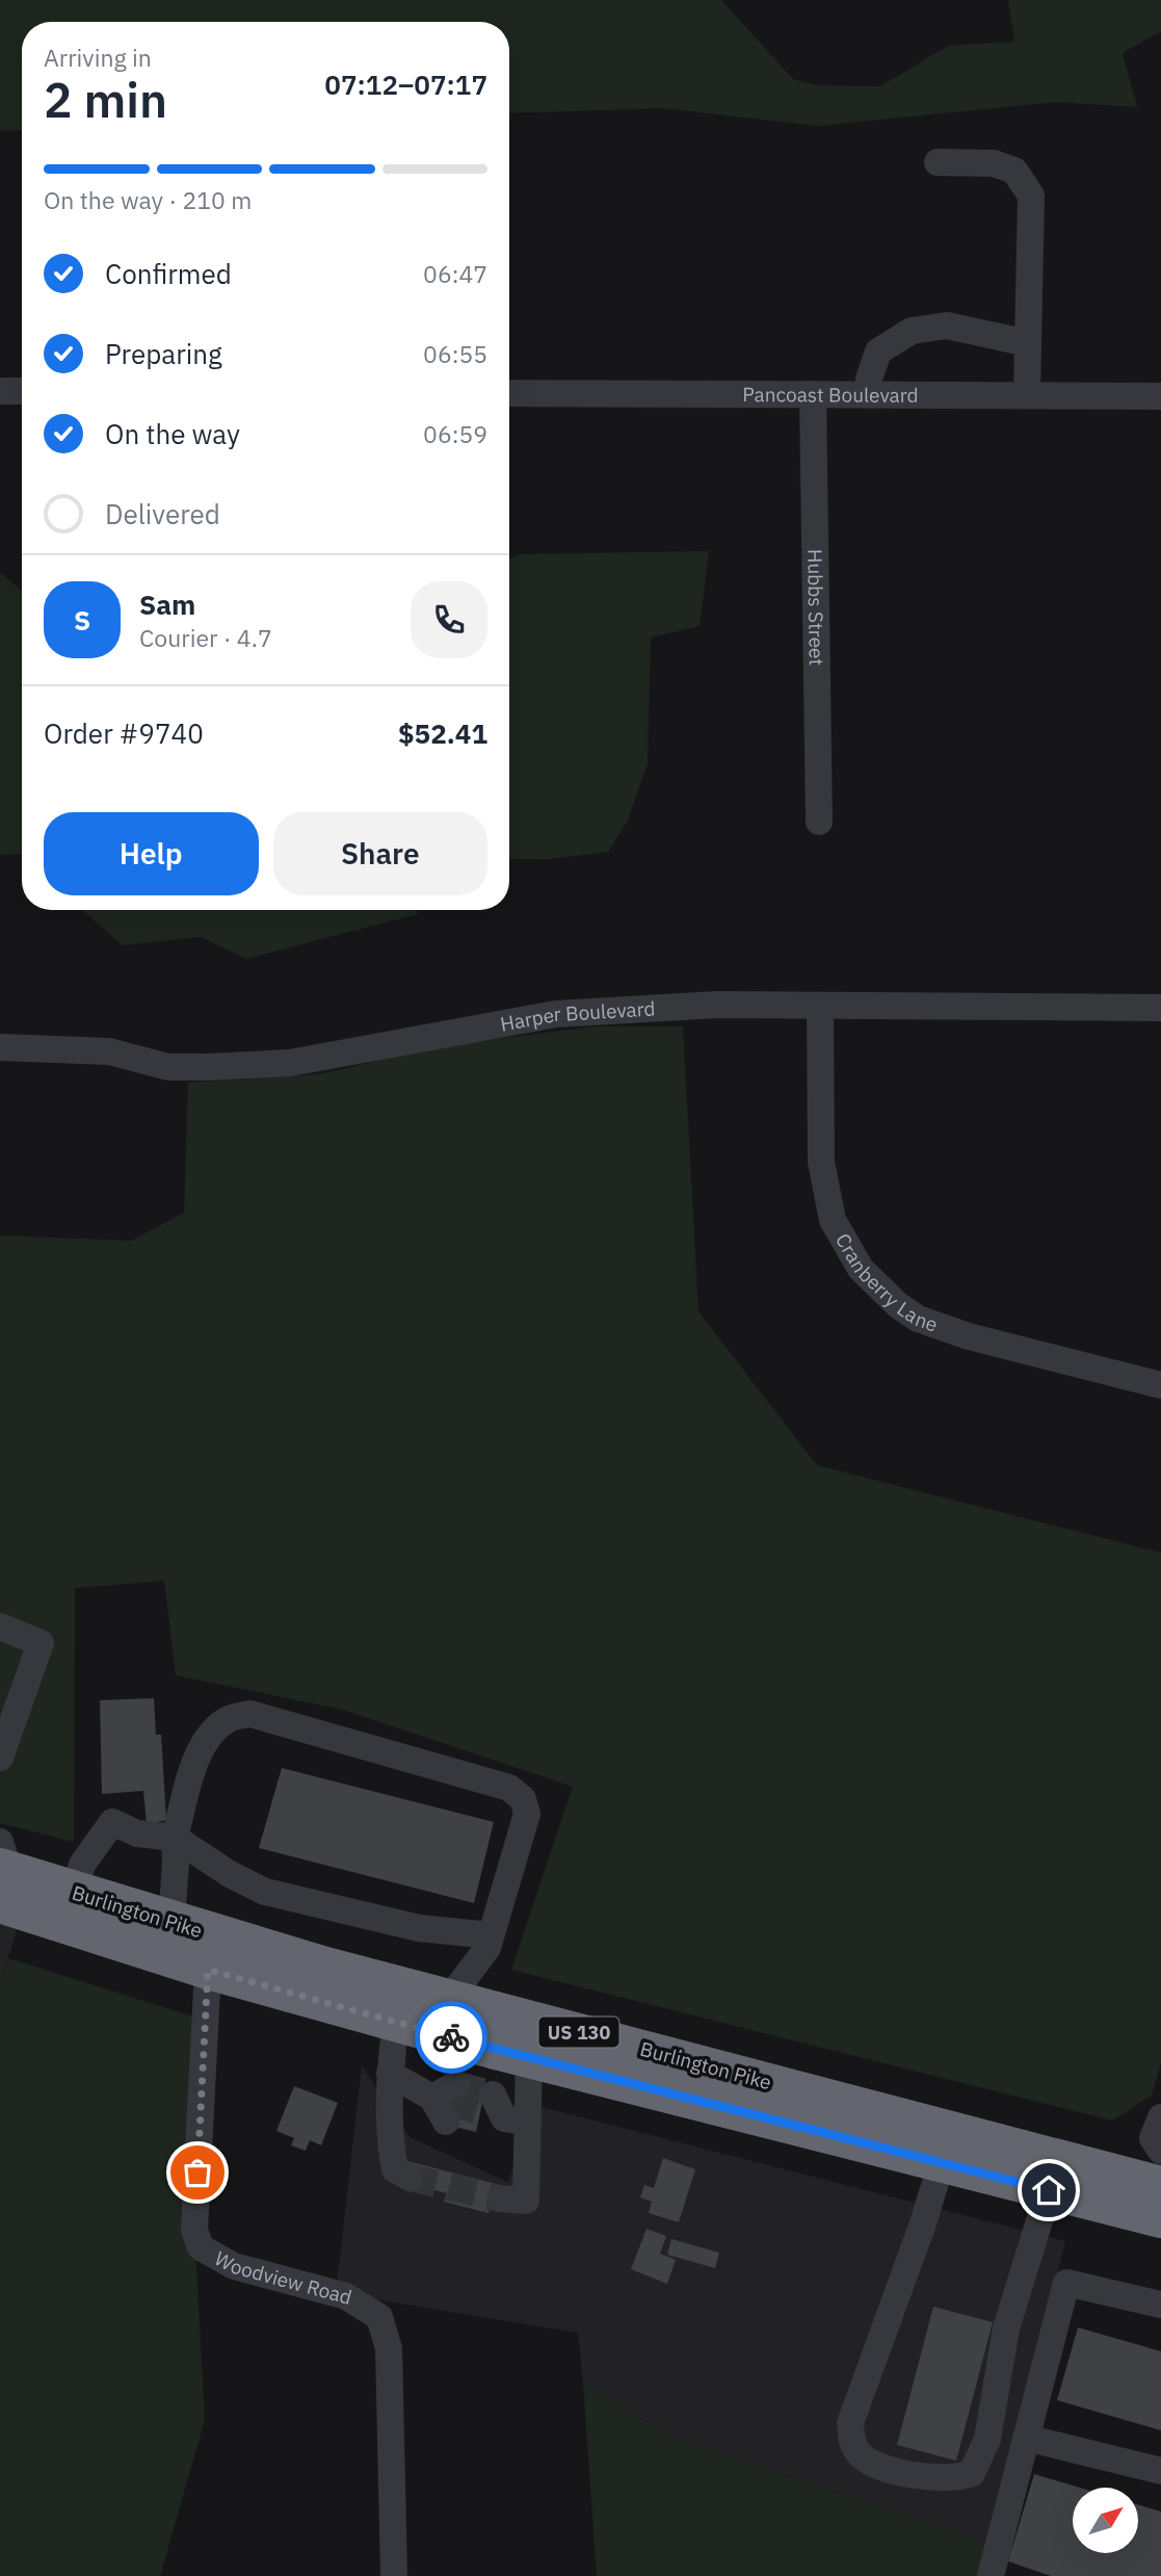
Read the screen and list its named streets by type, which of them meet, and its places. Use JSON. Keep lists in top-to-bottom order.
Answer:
{
  "streets": {
    "highway": ["Burlington Pike", "US 130"],
    "street": [
      "Pancoast Boulevard",
      "Hubbs Street",
      "Harper Boulevard",
      "Cranberry Lane",
      "Woodview Road"
    ]
  },
  "crossings": [
    ["Pancoast Boulevard", "Hubbs Street"],
    ["Harper Boulevard", "Cranberry Lane"],
    ["Burlington Pike", "Woodview Road"]
  ],
  "north": "top right",
  "page": {
    "heading": ["2 min", "Arriving in", "07:12–07:17"],
    "panel": [
      "Sam",
      "Courier · 4.7",
      "Order #9740",
      "$52.41"
    ],
    "bar": "On the way · 210 m",
    "list": [
      ["Confirmed", "06:47"],
      ["Preparing", "06:55"],
      ["On the way", "06:59"],
      "Delivered"
    ],
    "round": "S",
    "buttons": ["Help", "Share"]
  }
}
